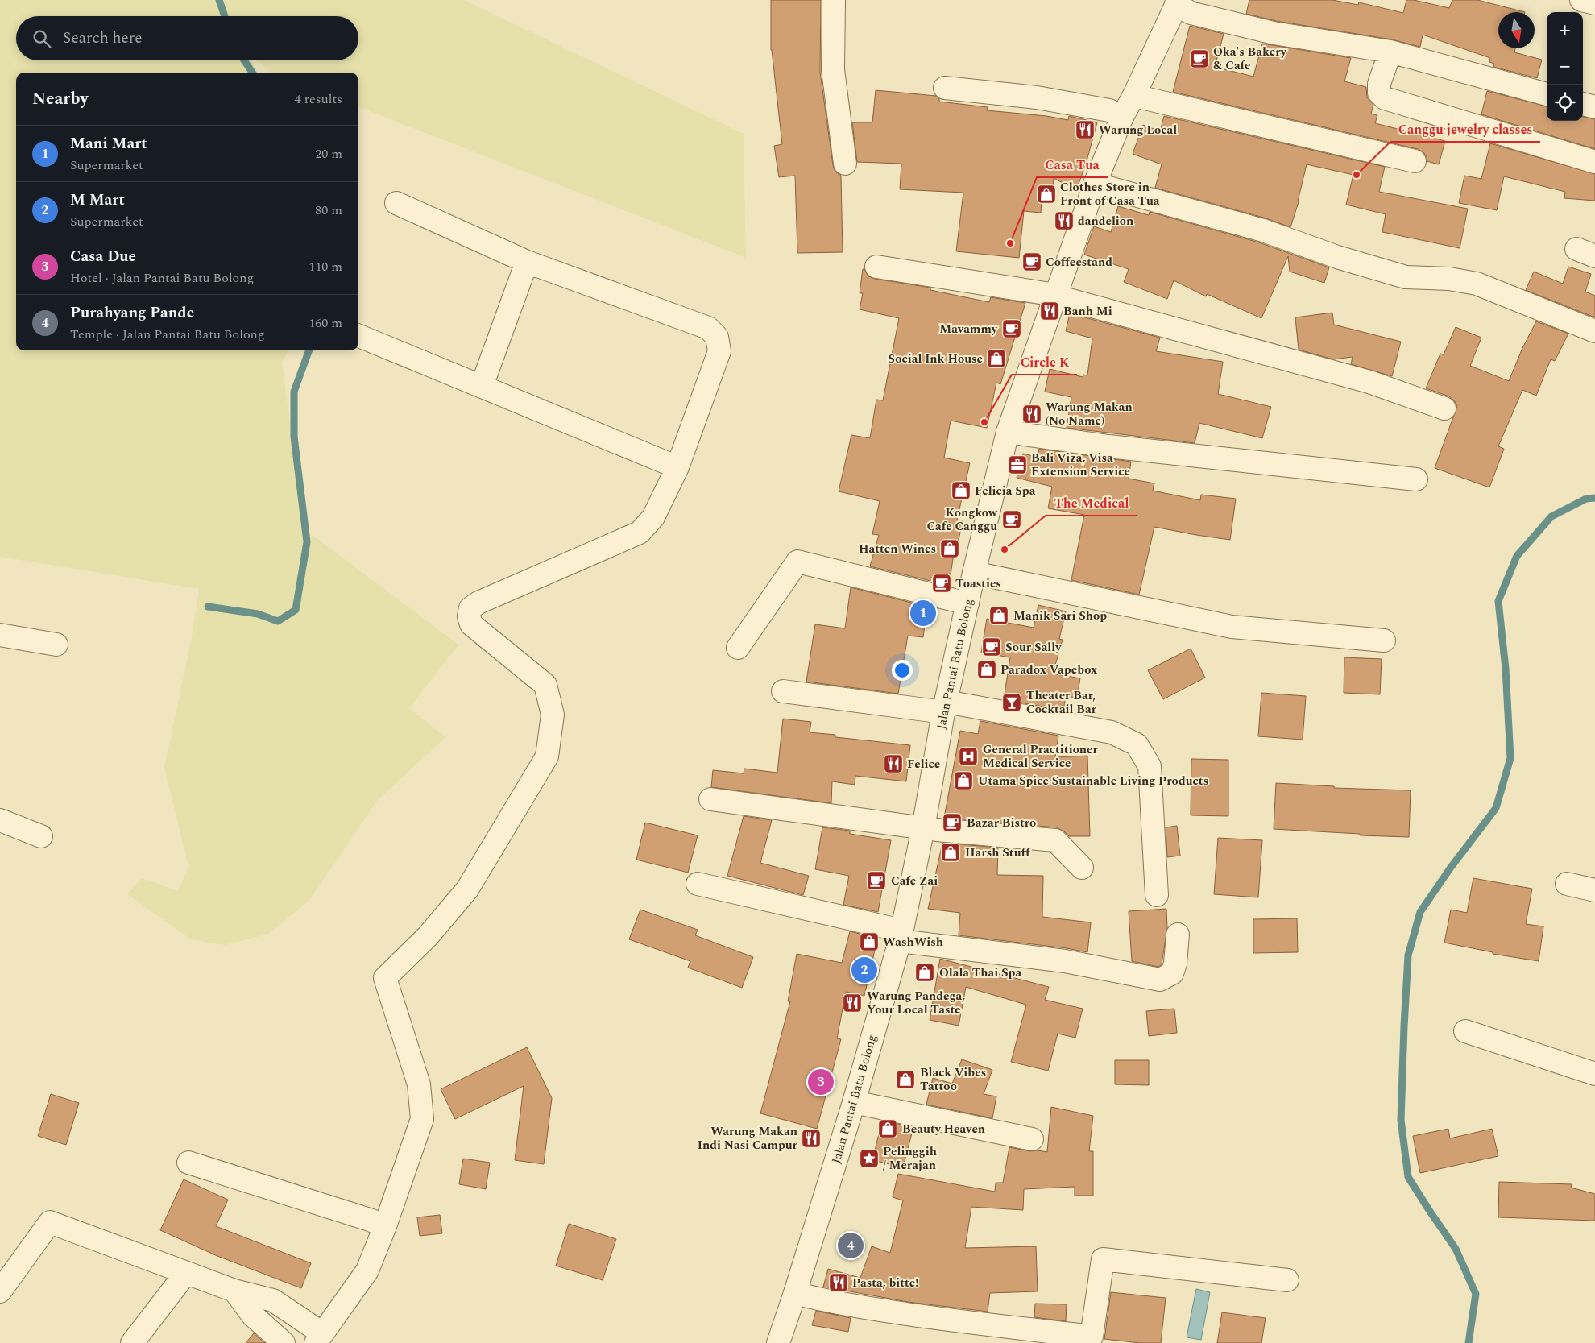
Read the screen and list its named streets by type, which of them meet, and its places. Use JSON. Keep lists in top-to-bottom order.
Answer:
{
  "streets": {
    "street": ["Jalan Pantai Batu Bolong"]
  },
  "places": {
    "cafe": [
      "Oka's Bakery & Cafe",
      "Coffeestand",
      "Mavammy",
      "Kongkow Cafe Canggu",
      "Toasties",
      "Sour Sally",
      "Bazar Bistro",
      "Cafe Zai"
    ],
    "restaurant": [
      "Warung Local",
      "dandelion",
      "Banh Mi",
      "Warung Makan (No Name)",
      "Felice",
      "Warung Pandega, Your Local Taste",
      "Warung Makan Indi Nasi Campur",
      "Pasta, bitte!"
    ],
    "other": [
      "Canggu jewelry classes",
      "Casa Tua",
      "Circle K",
      "The Medical"
    ],
    "shop": [
      "Clothes Store in Front of Casa Tua",
      "Social Ink House",
      "Felicia Spa",
      "Hatten Wines",
      "Manik Sari Shop",
      "Paradox Vapebox",
      "Utama Spice Sustainable Living Products",
      "Harsh Stuff",
      "WashWish",
      "Olala Thai Spa",
      "Black Vibes Tattoo",
      "Beauty Heaven"
    ],
    "office": ["Bali Viza, Visa Extension Service"],
    "bar": ["Theater Bar, Cocktail Bar"],
    "hospital": ["General Practitioner Medical Service"],
    "place": ["Pelinggih / Merajan"]
  },
  "north": "bottom",
  "page": {
    "map_buttons": ["+", "−"],
    "search": "Search here",
    "heading": ["Nearby", "4 results"],
    "list": [
      {
        "mark": "1",
        "name": "Mani Mart",
        "note": "Supermarket",
        "value": "20 m"
      },
      {
        "mark": "2",
        "name": "M Mart",
        "note": "Supermarket",
        "value": "80 m"
      },
      {
        "mark": "3",
        "name": "Casa Due",
        "note": "Hotel · Jalan Pantai Batu Bolong",
        "value": "110 m"
      },
      {
        "mark": "4",
        "name": "Purahyang Pande",
        "note": "Temple · Jalan Pantai Batu Bolong",
        "value": "160 m"
      }
    ],
    "pins": [
      "1",
      "2",
      "3",
      "4"
    ]
  }
}
